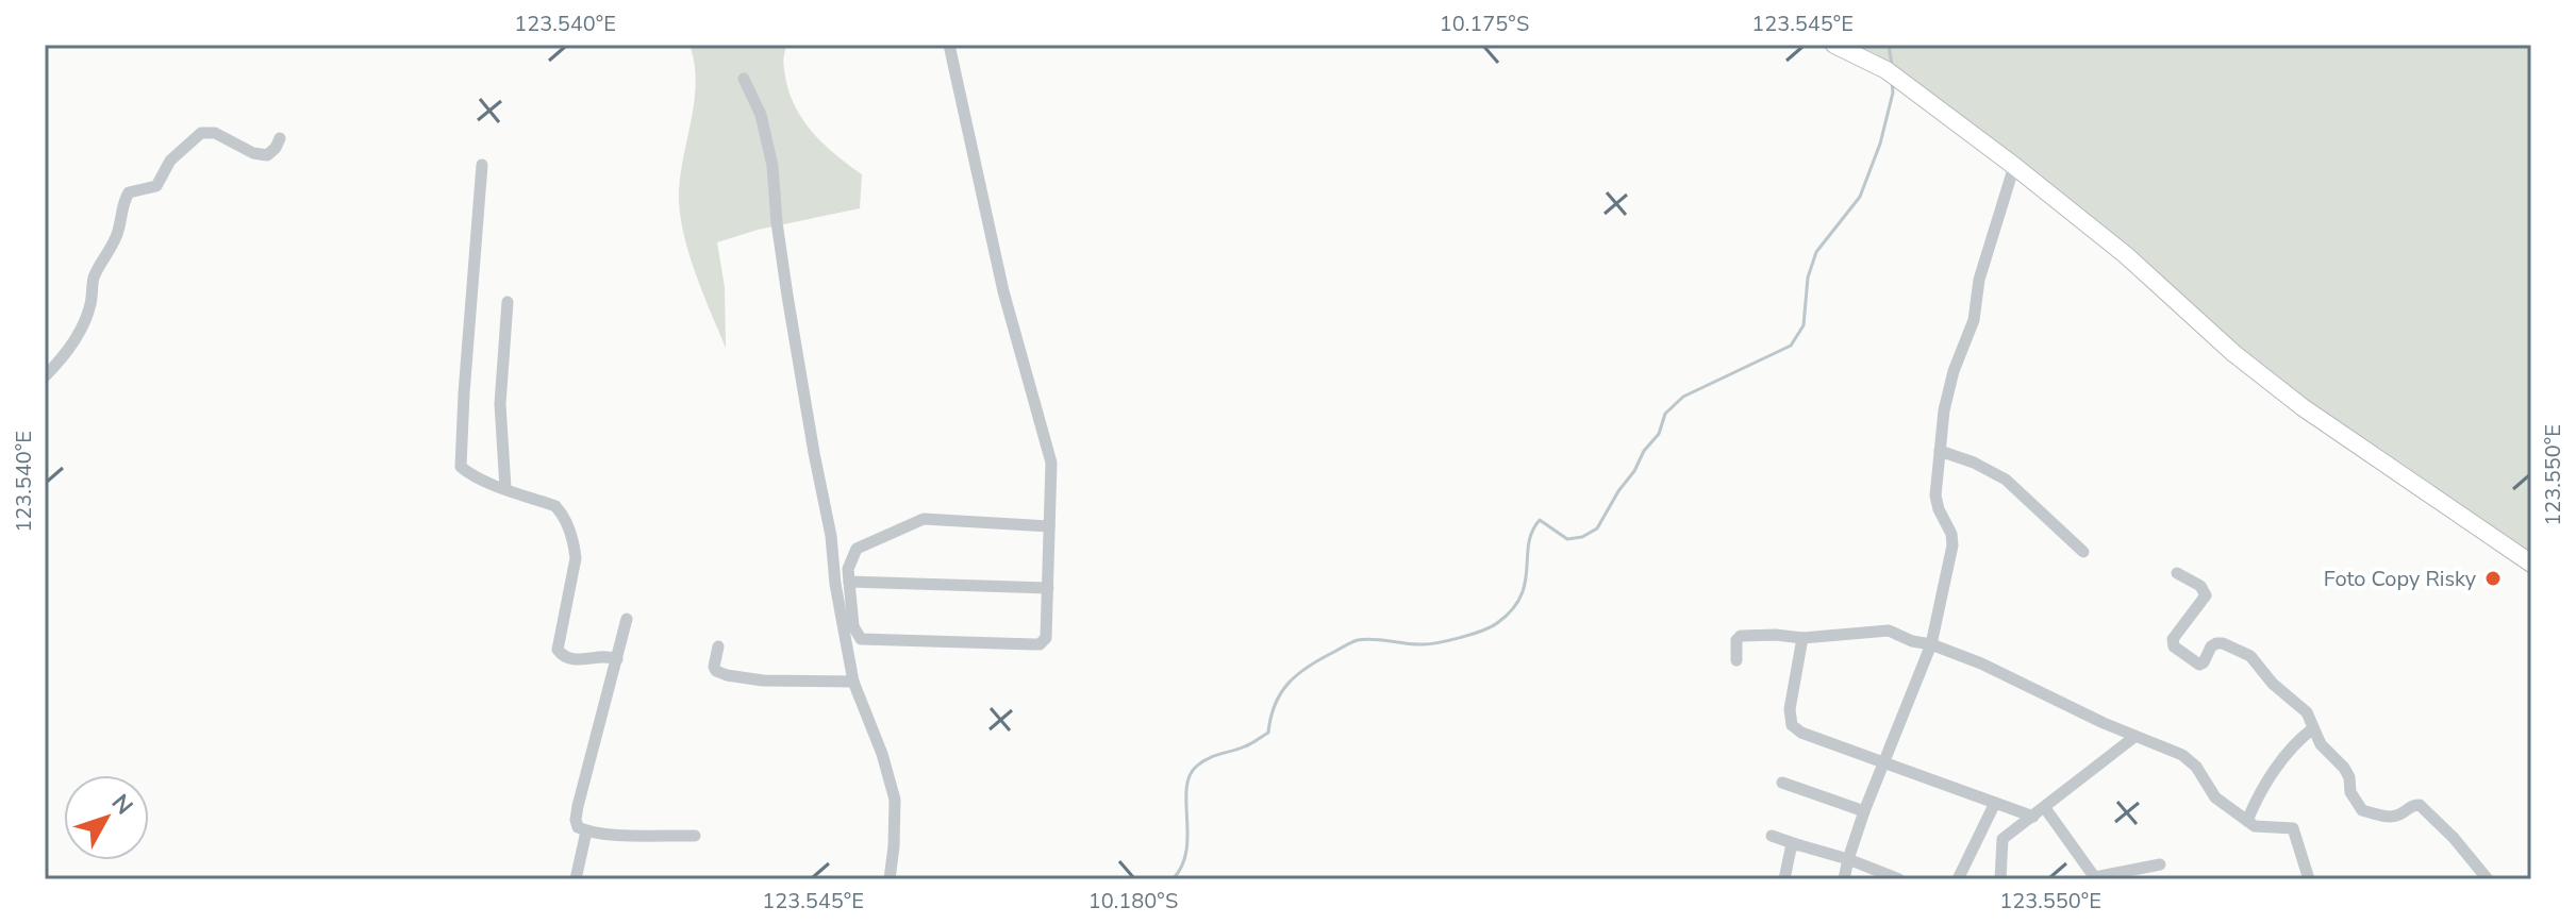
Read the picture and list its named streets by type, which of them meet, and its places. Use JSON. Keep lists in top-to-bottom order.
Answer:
{
  "places": ["Foto Copy Risky"],
  "north": "top right",
  "coordinates": [
    "123.540°E",
    "10.175°S",
    "123.545°E",
    "123.550°E",
    "10.180°S"
  ]
}
